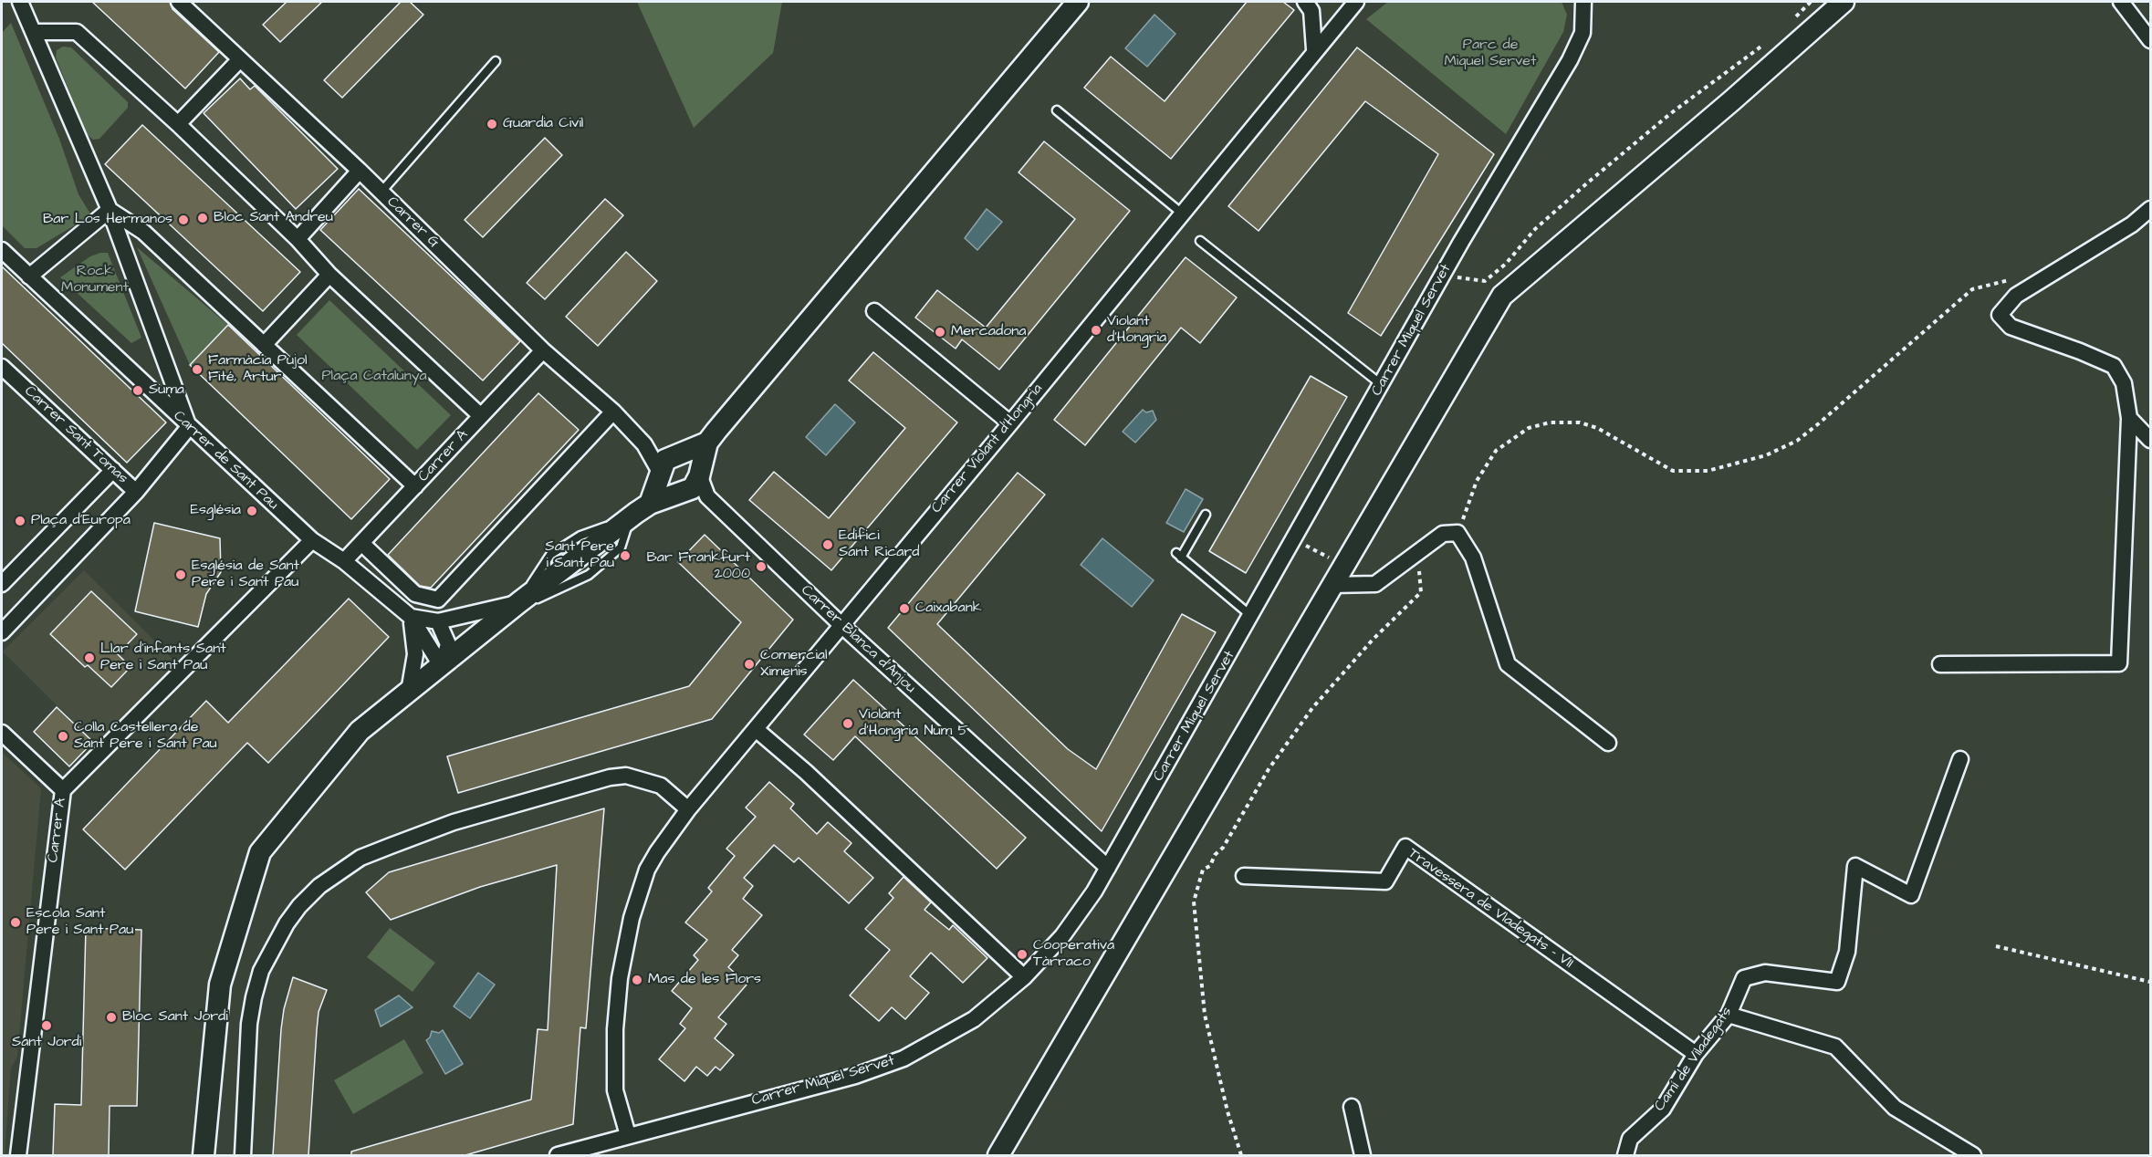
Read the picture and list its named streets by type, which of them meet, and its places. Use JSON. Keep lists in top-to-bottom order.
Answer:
{
  "streets": {
    "street": [
      "Carrer G",
      "Carrer Miquel Servet",
      "Carrer Sant Tomas",
      "Carrer Violant d'Hongria",
      "Carrer A",
      "Carrer de Sant Pau",
      "Carrer Blanca d'Anjou",
      "Travessera de Vladegats - VII",
      "Camí de Viladegats"
    ]
  },
  "crossings": [
    ["Carrer G", "Carrer A"],
    ["Carrer G", "Carrer Blanca d'Anjou"],
    ["Carrer Miquel Servet", "Carrer Violant d'Hongria"],
    ["Carrer Miquel Servet", "Carrer Blanca d'Anjou"],
    ["Carrer Sant Tomas", "Carrer de Sant Pau"],
    ["Carrer Violant d'Hongria", "Carrer Blanca d'Anjou"],
    ["Carrer A", "Carrer de Sant Pau"],
    ["Travessera de Vladegats - VII", "Camí de Viladegats"]
  ],
  "parks": ["Parc de Miquel Servet", "Rock Monument", "Plaça Catalunya"],
  "places": [
    "Guardia Civil",
    "Bloc Sant Andreu",
    "Bar Los Hermanos",
    "Violant d'Hongria",
    "Mercadona",
    "Farmàcia Pujol Fité, Artur",
    "Suma",
    "Església",
    "Plaça d'Europa",
    "Edifici Sant Ricard",
    "Sant Pere i Sant Pau",
    "Bar Frankfurt 2000",
    "Església de Sant Pere i Sant Pau",
    "Caixabank",
    "Llar d'infants Sant Pere i Sant Pau",
    "Comercial Ximenis",
    "Violant d'Hongria Num 5",
    "Colla Castellera de Sant Pere i Sant Pau",
    "Escola Sant Pere i Sant Pau",
    "Cooperativa Tàrraco",
    "Mas de les Flors",
    "Bloc Sant Jordi",
    "Sant Jordi"
  ]
}
